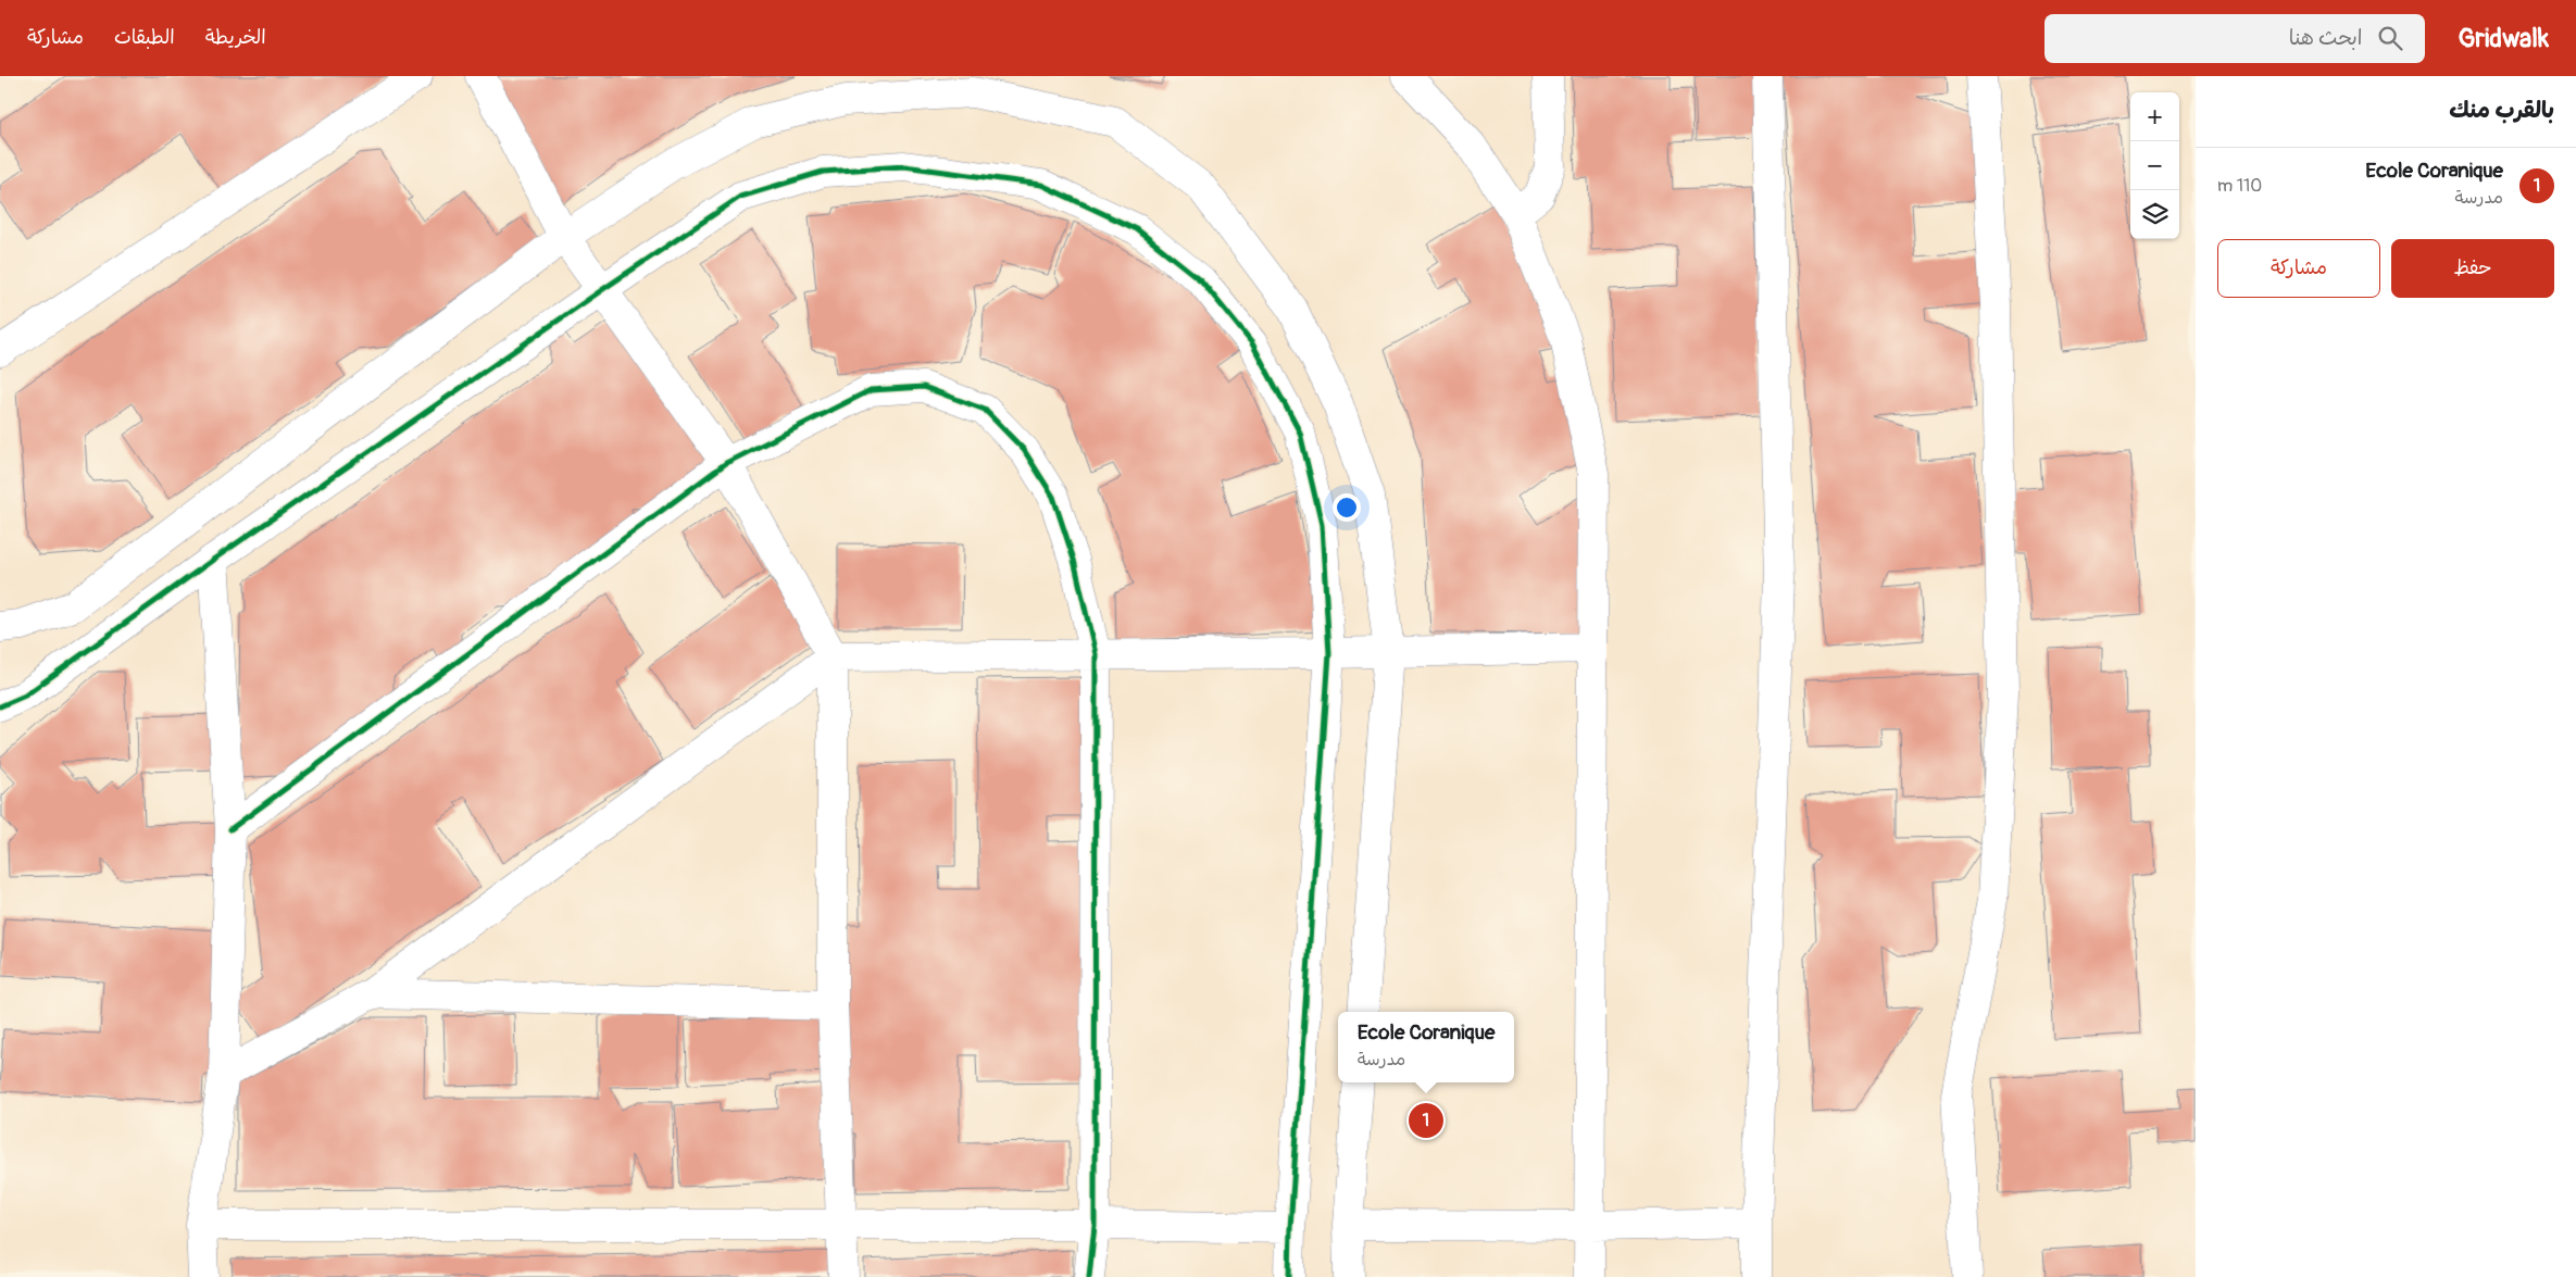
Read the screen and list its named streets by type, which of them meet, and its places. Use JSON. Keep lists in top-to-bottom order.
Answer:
{
  "page": {
    "header": "Gridwalk",
    "search": "ابحث هنا",
    "nav": ["الخريطة", "الطبقات", "مشاركة"],
    "heading": "بالقرب منك",
    "map_buttons": ["+", "−"],
    "list": [
      {
        "mark": "1",
        "name": "Ecole Coranique",
        "note": "مدرسة",
        "value": "110 m"
      }
    ],
    "buttons": ["حفظ", "مشاركة"],
    "popup": ["Ecole Coranique", "مدرسة"],
    "pins": "1"
  }
}
